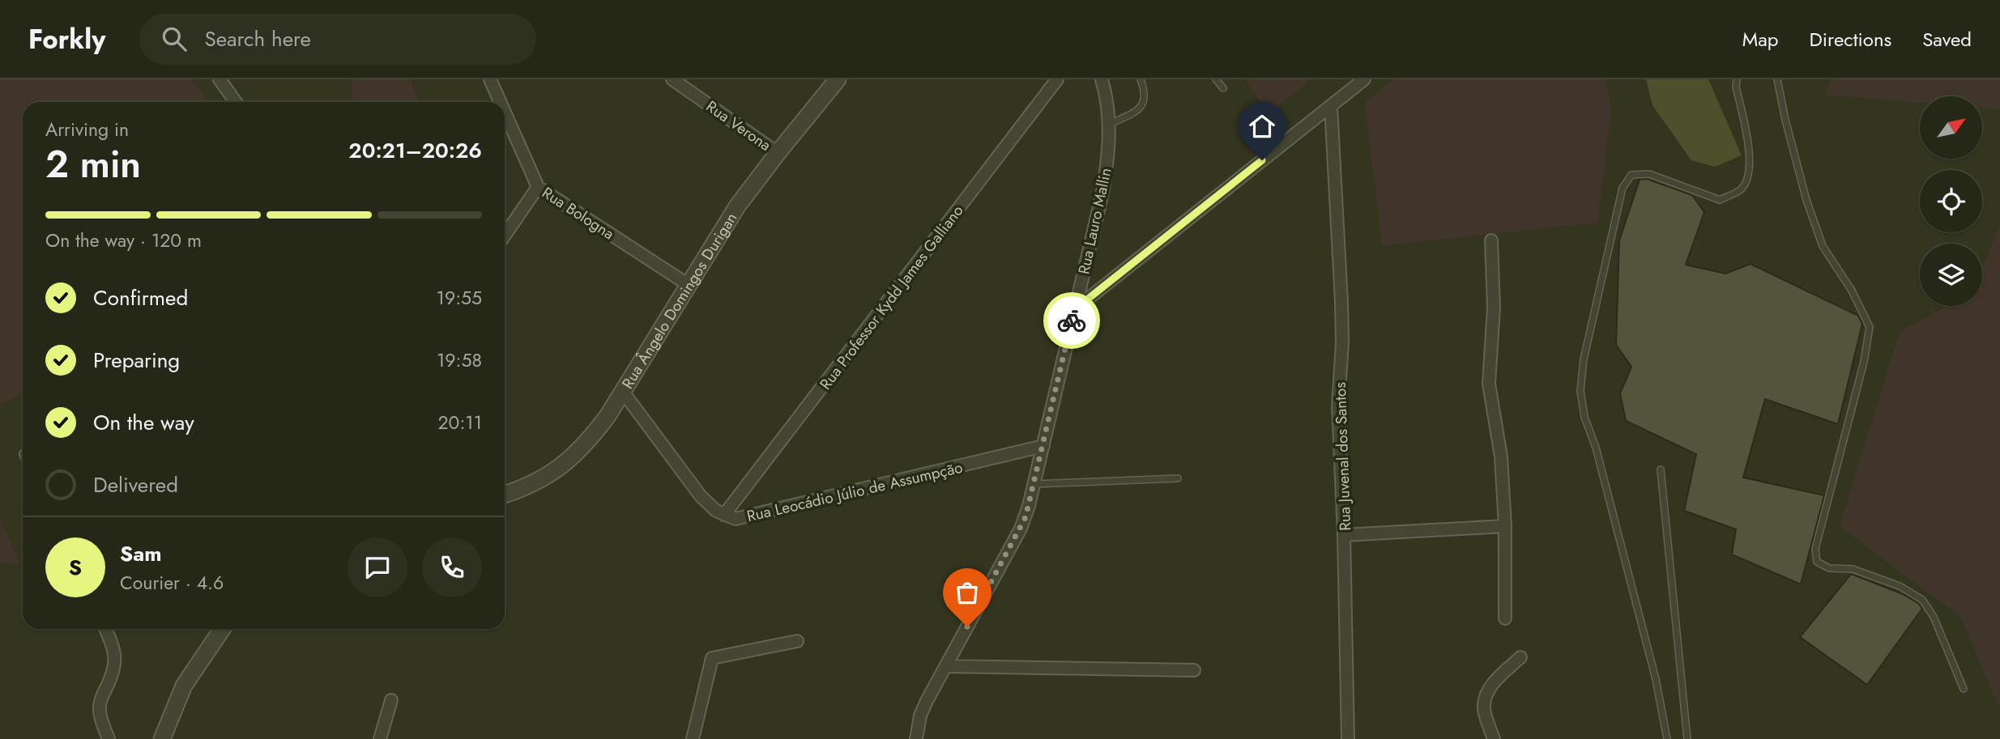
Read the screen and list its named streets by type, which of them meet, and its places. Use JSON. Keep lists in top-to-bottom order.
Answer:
{
  "streets": {
    "street": [
      "Rua Verona",
      "Rua Bologna",
      "Rua Lauro Mallin",
      "Rua Professor Kydd James Galliano",
      "Rua Ângelo Domingos Durigan",
      "Rua Juvenal dos Santos",
      "Rua Leocádio Júlio de Assumpção"
    ]
  },
  "crossings": [
    ["Rua Verona", "Rua Ângelo Domingos Durigan"],
    ["Rua Bologna", "Rua Ângelo Domingos Durigan"],
    ["Rua Lauro Mallin", "Rua Leocádio Júlio de Assumpção"],
    ["Rua Professor Kydd James Galliano", "Rua Leocádio Júlio de Assumpção"],
    ["Rua Ângelo Domingos Durigan", "Rua Leocádio Júlio de Assumpção"]
  ],
  "north": "top right",
  "page": {
    "header": "Forkly",
    "search": "Search here",
    "nav": ["Map", "Directions", "Saved"],
    "heading": ["2 min", "Arriving in", "20:21–20:26"],
    "panel": ["Sam", "Courier · 4.6"],
    "bar": "On the way · 120 m",
    "list": [
      ["Confirmed", "19:55"],
      ["Preparing", "19:58"],
      ["On the way", "20:11"],
      "Delivered"
    ],
    "round": "S"
  }
}
